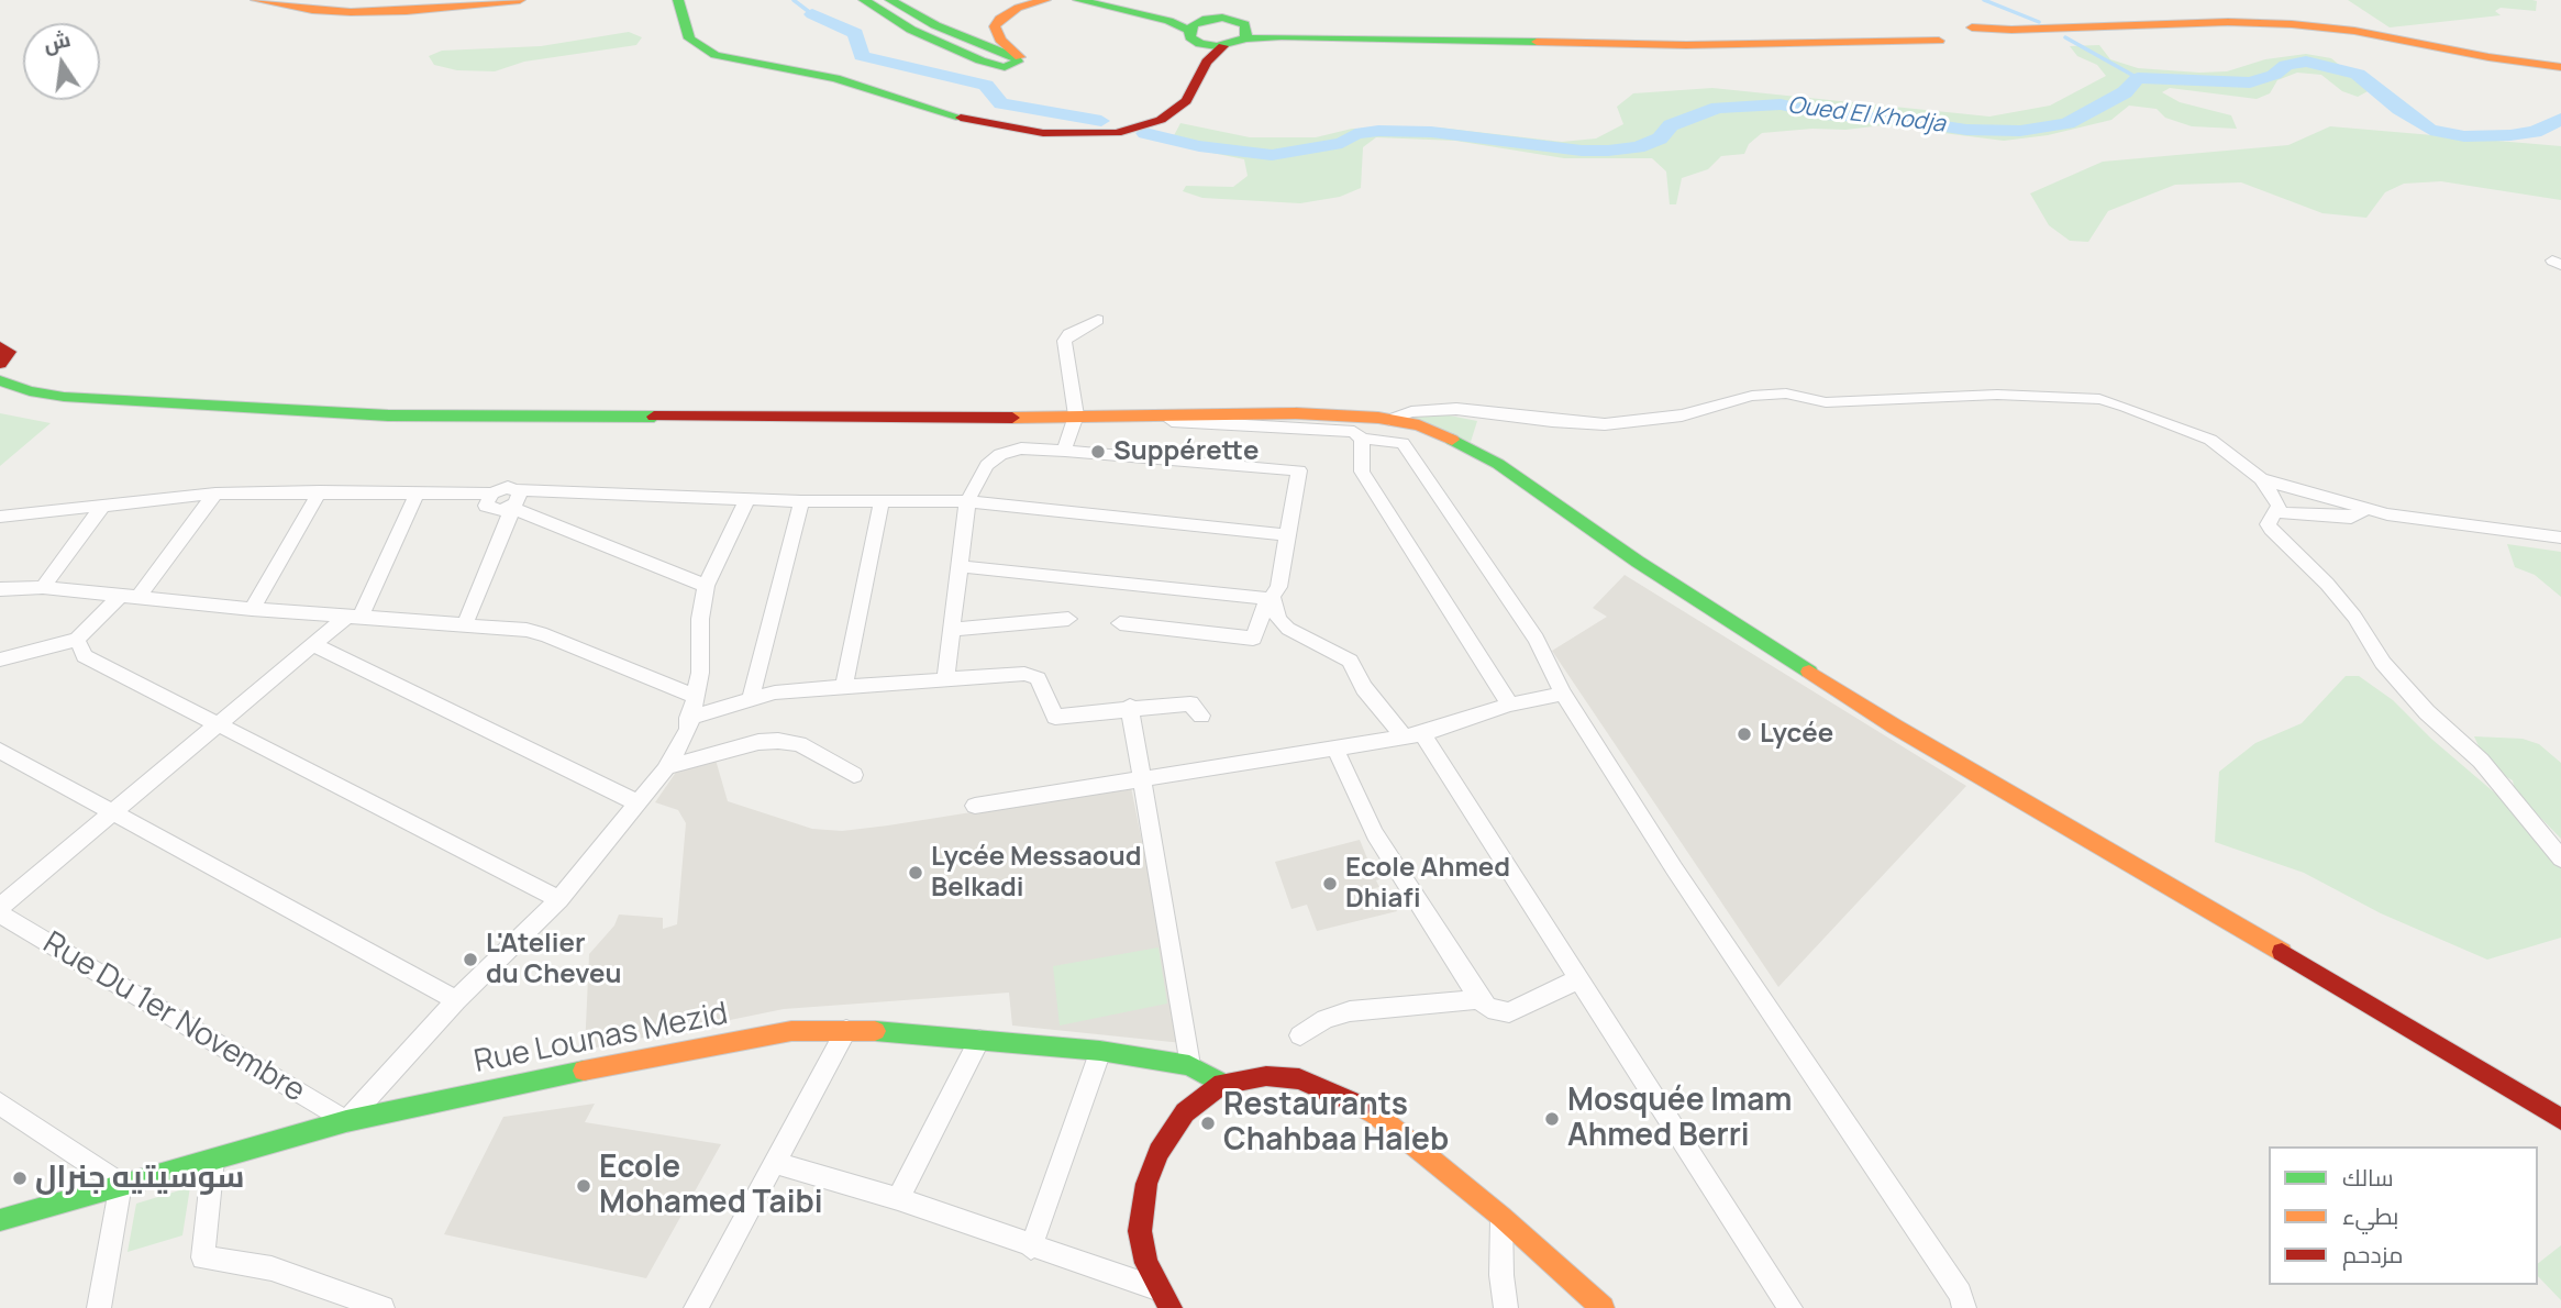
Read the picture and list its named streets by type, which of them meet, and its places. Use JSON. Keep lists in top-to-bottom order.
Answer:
{
  "streets": {
    "main road": ["Rue Lounas Mezid"],
    "street": ["Rue Du 1er Novembre"]
  },
  "crossings": [
    ["Rue Du 1er Novembre", "Rue Lounas Mezid"]
  ],
  "water": ["Oued El Khodja"],
  "places": [
    "Suppérette",
    "Lycée",
    "Lycée Messaoud Belkadi",
    "Ecole Ahmed Dhiafi",
    "L'Atelier du Cheveu",
    "Mosquée Imam Ahmed Berri",
    "Restaurants Chahbaa Haleb",
    "سوسيتيه جنرال",
    "Ecole Mohamed Taibi"
  ],
  "legend": ["سالك", "بطيء", "مزدحم"],
  "north": "top"
}
